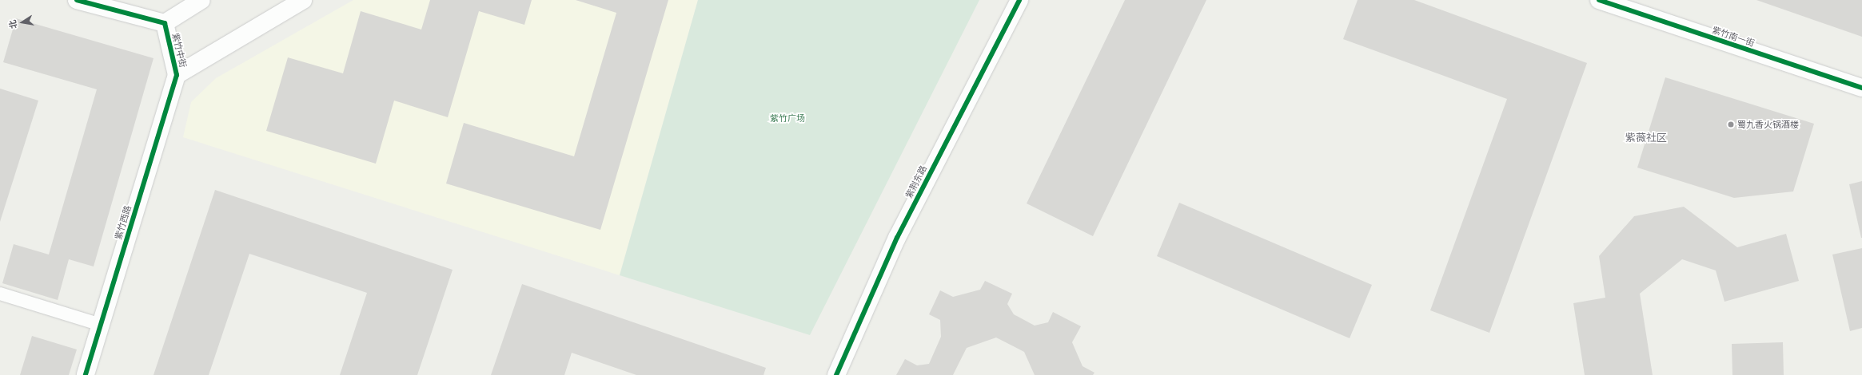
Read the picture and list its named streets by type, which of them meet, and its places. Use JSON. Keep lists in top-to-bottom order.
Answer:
{
  "streets": {
    "street": [
      "紫竹南一街",
      "紫竹中街",
      "紫荆东路",
      "紫竹西路"
    ]
  },
  "crossings": [
    ["紫竹中街", "紫竹西路"]
  ],
  "districts": ["紫薇社区"],
  "parks": ["紫竹广场"],
  "places": ["蜀九香火锅酒楼"],
  "north": "left"
}
